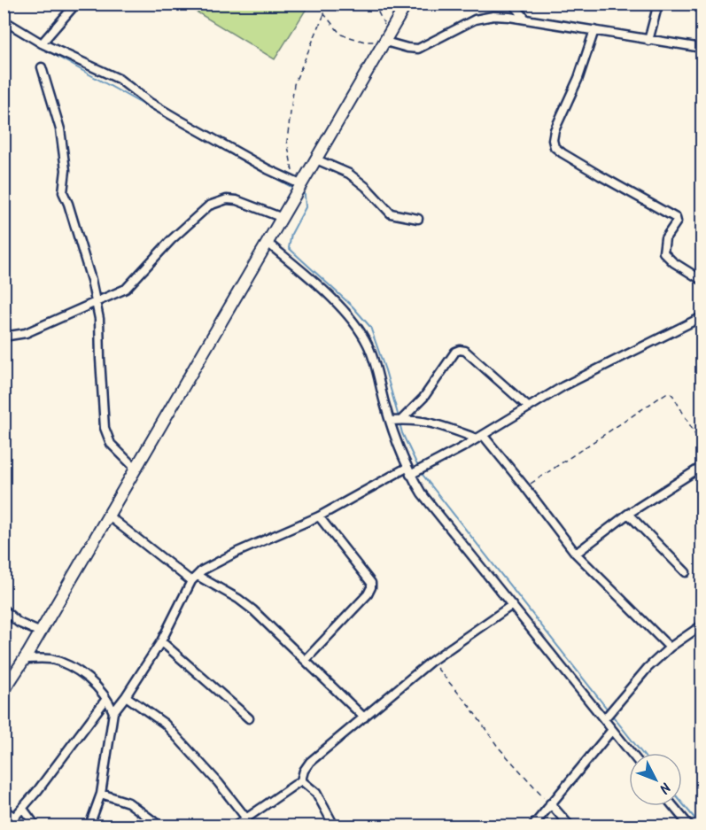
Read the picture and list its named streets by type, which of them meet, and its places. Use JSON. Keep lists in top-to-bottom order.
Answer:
{
  "north": "bottom right"
}
